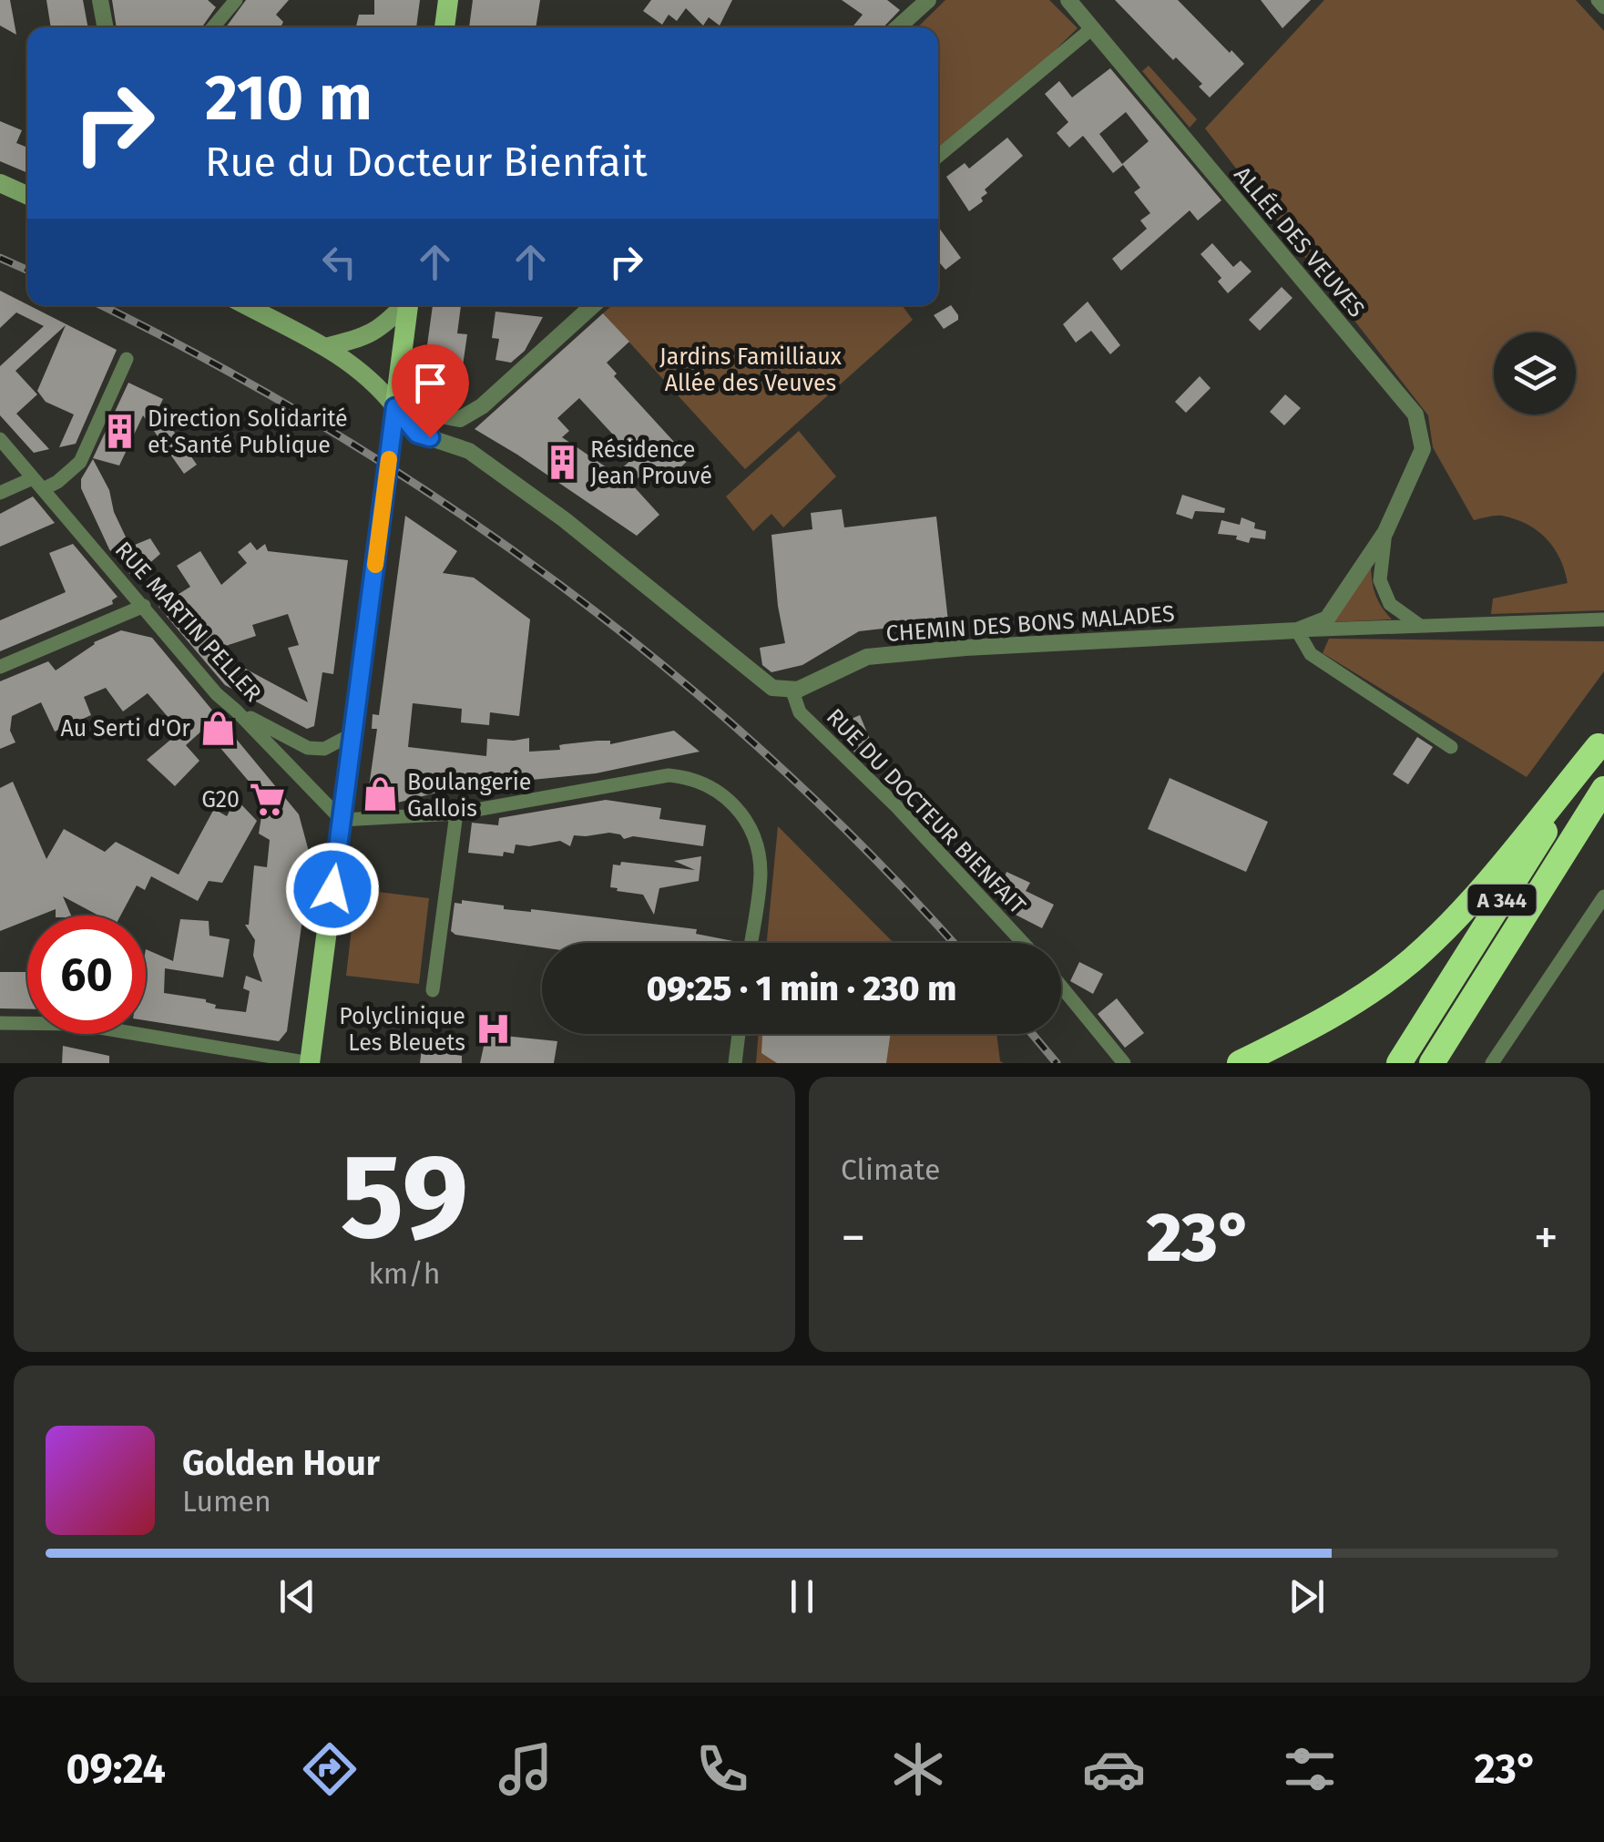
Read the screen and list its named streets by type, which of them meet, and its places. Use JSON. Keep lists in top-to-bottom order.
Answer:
{
  "streets": {
    "highway": ["A 344"],
    "street": [
      "ALLÉE DES VEUVES",
      "RUE MARTIN PELLER",
      "CHEMIN DES BONS MALADES",
      "RUE DU DOCTEUR BIENFAIT"
    ]
  },
  "crossings": [
    ["ALLÉE DES VEUVES", "CHEMIN DES BONS MALADES"],
    ["CHEMIN DES BONS MALADES", "RUE DU DOCTEUR BIENFAIT"]
  ],
  "parks": ["Jardins Familliaux Allée des Veuves"],
  "places": {
    "building": ["Direction Solidarité et Santé Publique", "Résidence Jean Prouvé"],
    "shop": ["Au Serti d'Or", "Boulangerie Gallois"],
    "supermarket": ["G20"],
    "hospital": ["Polyclinique Les Bleuets"]
  },
  "page": {
    "turn": ["210 m", "Rue du Docteur Bienfait"],
    "limit": "60",
    "trip": "09:25 · 1 min · 230 m",
    "tile": [
      ["59", "km/h"],
      "Climate"
    ],
    "heat": ["−", "23°", "+"],
    "song": ["Golden Hour", "Lumen"],
    "tabs": ["09:24", "23°"]
  }
}
